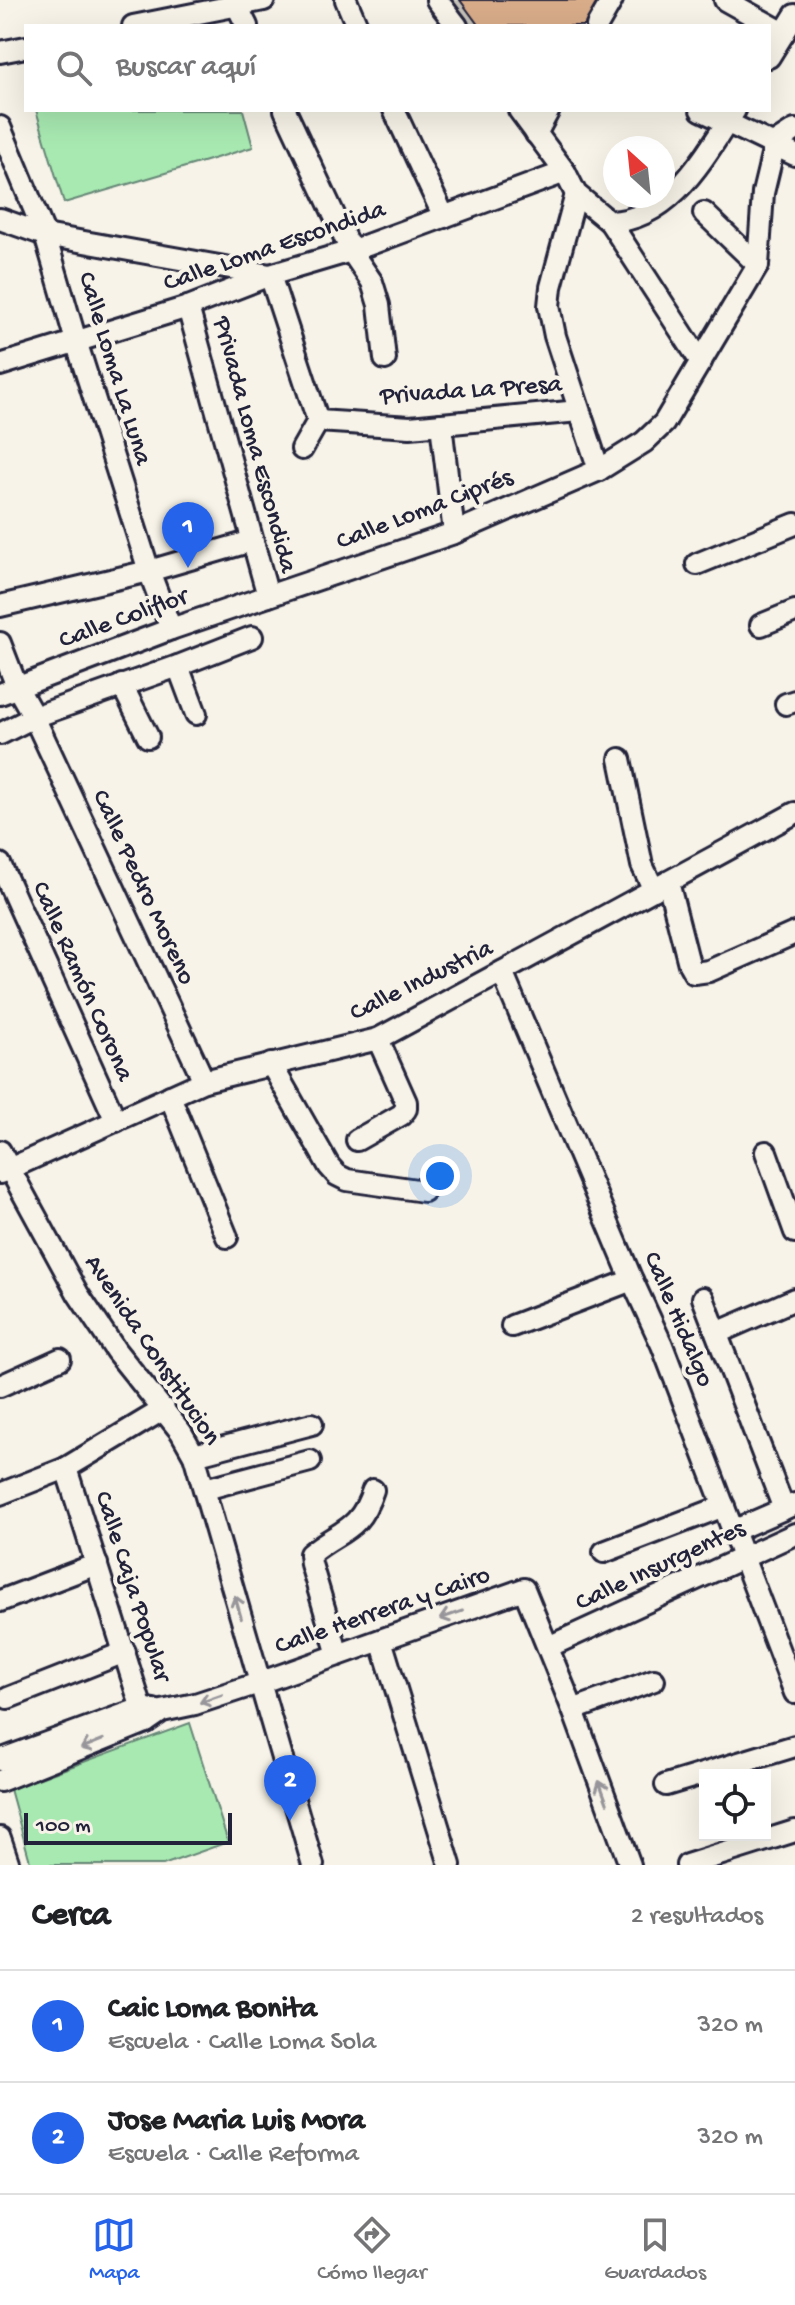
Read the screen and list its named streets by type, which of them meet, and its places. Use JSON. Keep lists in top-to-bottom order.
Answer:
{
  "streets": {
    "street": [
      "Calle Loma Escondida",
      "Calle Loma La Luna",
      "Privada La Presa",
      "Privada Loma Escondida",
      "Calle Loma Ciprés",
      "Calle Coliflor",
      "Calle Pedro Moreno",
      "Calle Ramón Corona",
      "Calle Industria",
      "Calle Hidalgo",
      "Avenida Constitucion",
      "Calle Insurgentes",
      "Calle Caja Popular",
      "Calle Herrera y Cairo"
    ]
  },
  "crossings": [
    ["Calle Loma Escondida", "Calle Loma La Luna"],
    ["Calle Loma Escondida", "Privada Loma Escondida"],
    ["Calle Loma La Luna", "Calle Coliflor"],
    ["Privada Loma Escondida", "Calle Loma Ciprés"],
    ["Privada Loma Escondida", "Calle Coliflor"],
    ["Calle Loma Ciprés", "Calle Coliflor"],
    ["Calle Coliflor", "Calle Pedro Moreno"],
    ["Calle Pedro Moreno", "Calle Industria"],
    ["Calle Ramón Corona", "Calle Industria"],
    ["Calle Industria", "Calle Hidalgo"],
    ["Calle Industria", "Avenida Constitucion"],
    ["Calle Hidalgo", "Calle Insurgentes"],
    ["Avenida Constitucion", "Calle Herrera y Cairo"],
    ["Calle Insurgentes", "Calle Herrera y Cairo"],
    ["Calle Caja Popular", "Calle Herrera y Cairo"]
  ],
  "one_way": ["Calle Herrera y Cairo"],
  "scale_bar": "100 m",
  "north": "top left",
  "page": {
    "search": "Buscar aquí",
    "pins": ["1", "2"],
    "scale": "100 m",
    "heading": ["Cerca", "2 resultados"],
    "list": [
      {
        "mark": "1",
        "name": "Caic Loma Bonita",
        "note": "Escuela · Calle Loma Sola",
        "value": "320 m"
      },
      {
        "mark": "2",
        "name": "Jose Maria Luis Mora",
        "note": "Escuela · Calle Reforma",
        "value": "320 m"
      }
    ],
    "nav": ["Mapa", "Cómo llegar", "Guardados"]
  }
}
